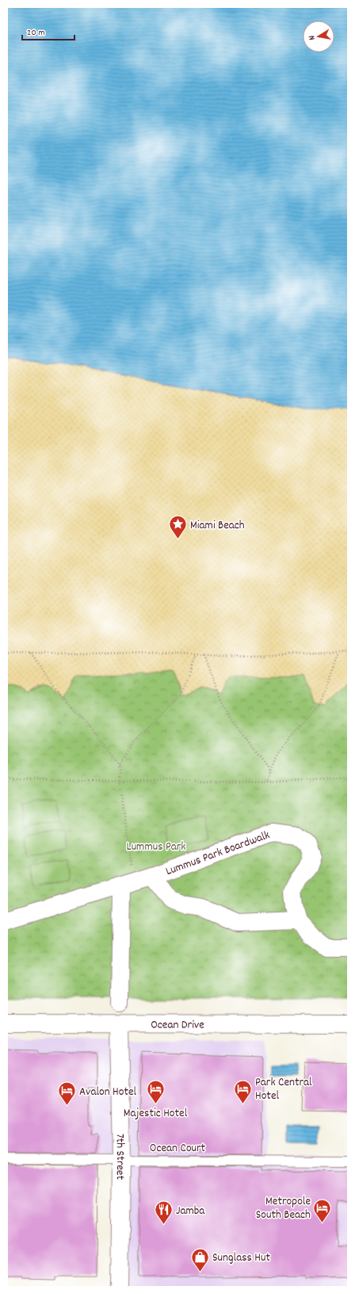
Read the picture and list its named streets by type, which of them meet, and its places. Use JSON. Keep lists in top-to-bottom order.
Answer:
{
  "streets": {
    "street": ["Lummus Park Boardwalk", "Ocean Drive", "7th Street"],
    "lane": ["Ocean Court"]
  },
  "crossings": [
    ["Ocean Drive", "7th Street"],
    ["Ocean Court", "7th Street"]
  ],
  "parks": ["Lummus Park"],
  "places": {
    "place": ["Miami Beach"],
    "hotel": [
      "Park Central Hotel",
      "Majestic Hotel",
      "Avalon Hotel",
      "Metropole South Beach"
    ],
    "restaurant": ["Jamba"],
    "shop": ["Sunglass Hut"]
  },
  "scale_bar": "20 m",
  "north": "left"
}
